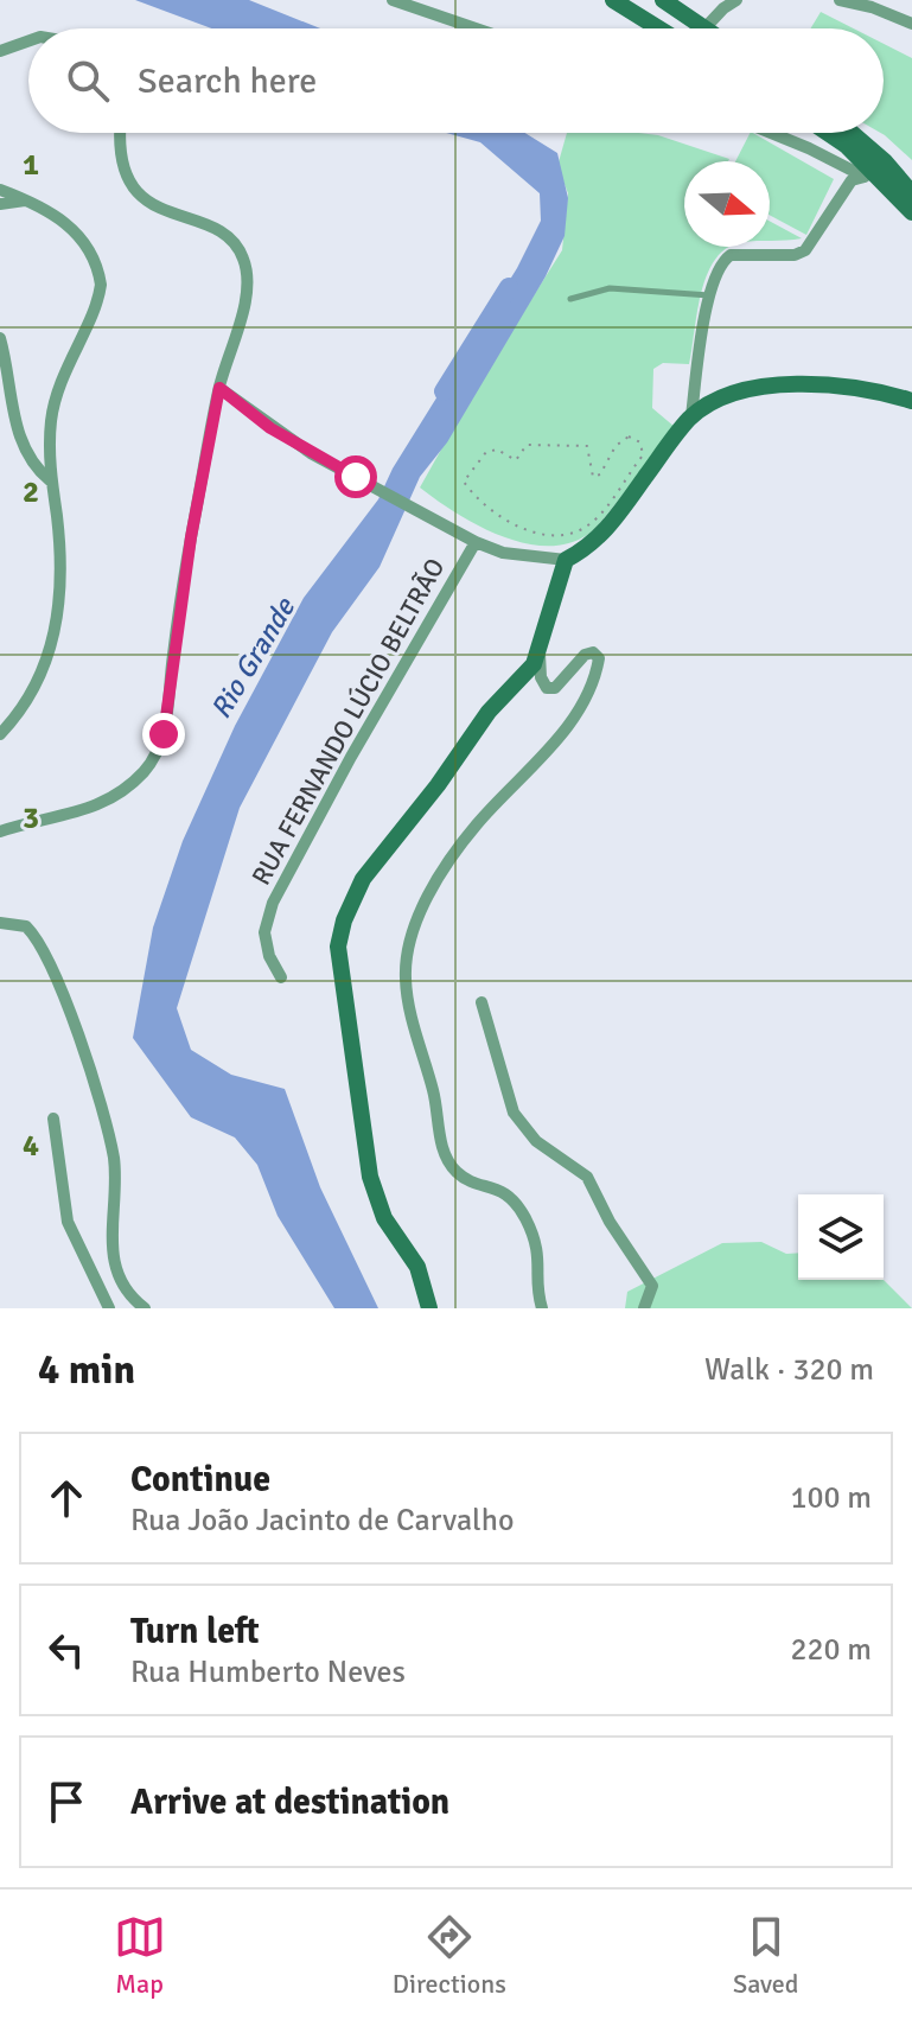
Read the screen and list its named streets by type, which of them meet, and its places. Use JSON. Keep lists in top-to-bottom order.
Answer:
{
  "streets": {
    "street": ["RUA FERNANDO LÚCIO BELTRÃO"]
  },
  "water": ["Rio Grande"],
  "north": "right",
  "page": {
    "search": "Search here",
    "heading": ["4 min", "Walk · 320 m"],
    "list": [
      ["Continue", "Rua João Jacinto de Carvalho", "100 m"],
      ["Turn left", "Rua Humberto Neves", "220 m"],
      "Arrive at destination"
    ],
    "nav": ["Map", "Directions", "Saved"]
  },
  "grid": {
    "rows": [
      "1",
      "2",
      "3",
      "4"
    ]
  }
}
